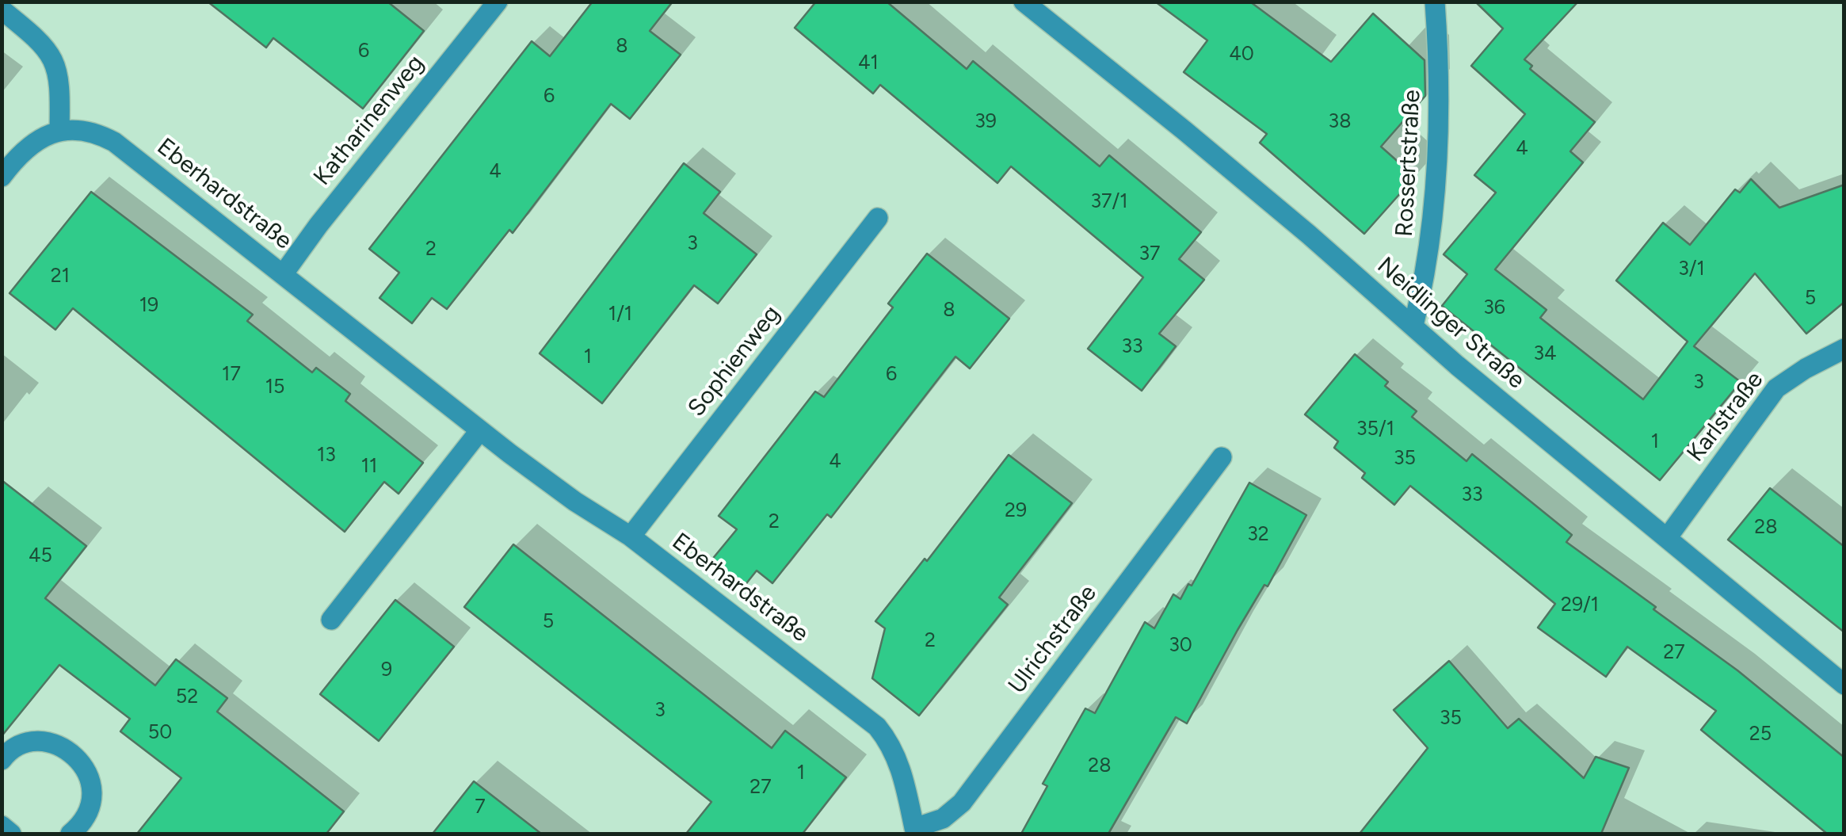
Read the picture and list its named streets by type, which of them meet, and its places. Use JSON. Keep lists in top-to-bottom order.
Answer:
{
  "streets": {
    "street": [
      "Katharinenweg",
      "Rossertstraße",
      "Eberhardstraße",
      "Neidlinger Straße",
      "Sophienweg",
      "Karlstraße",
      "Ulrichstraße"
    ]
  },
  "crossings": [
    ["Katharinenweg", "Eberhardstraße"],
    ["Rossertstraße", "Neidlinger Straße"],
    ["Eberhardstraße", "Sophienweg"],
    ["Eberhardstraße", "Ulrichstraße"],
    ["Neidlinger Straße", "Karlstraße"]
  ],
  "house_numbers": [
    "8",
    "6",
    "40",
    "41",
    "6",
    "39",
    "38",
    "4",
    "4",
    "37/1",
    "3",
    "2",
    "37",
    "3/1",
    "21",
    "5",
    "19",
    "36",
    "8",
    "1/1",
    "33",
    "34",
    "1",
    "17",
    "6",
    "3",
    "15",
    "35/1",
    "1",
    "13",
    "35",
    "4",
    "11",
    "33",
    "29",
    "2",
    "28",
    "32",
    "45",
    "29/1",
    "5",
    "2",
    "30",
    "27",
    "9",
    "52",
    "3",
    "35",
    "50",
    "25",
    "28",
    "1",
    "27",
    "7"
  ]
}
